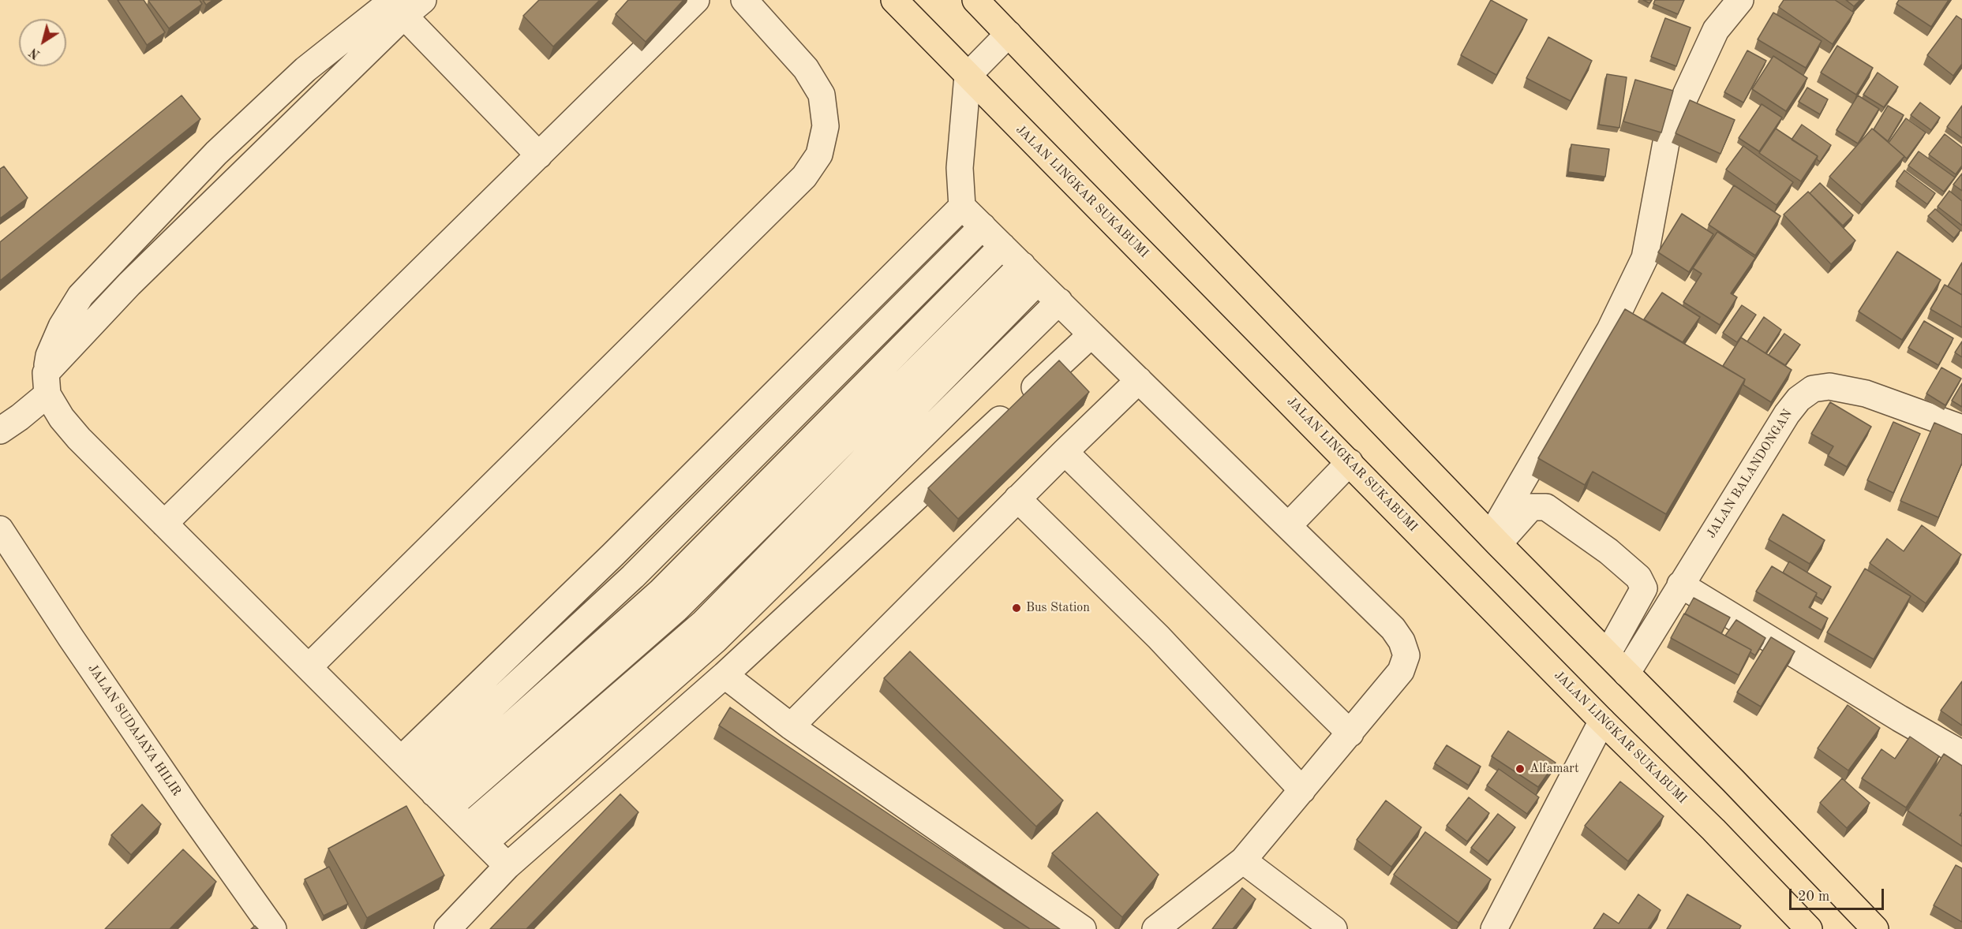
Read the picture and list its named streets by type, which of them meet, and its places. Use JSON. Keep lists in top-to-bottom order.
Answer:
{
  "streets": {
    "main road": ["JALAN LINGKAR SUKABUMI"],
    "street": ["JALAN BALANDONGAN", "JALAN SUDAJAYA HILIR"]
  },
  "places": ["Bus Station", "Alfamart"],
  "scale_bar": "20 m",
  "north": "bottom left"
}
